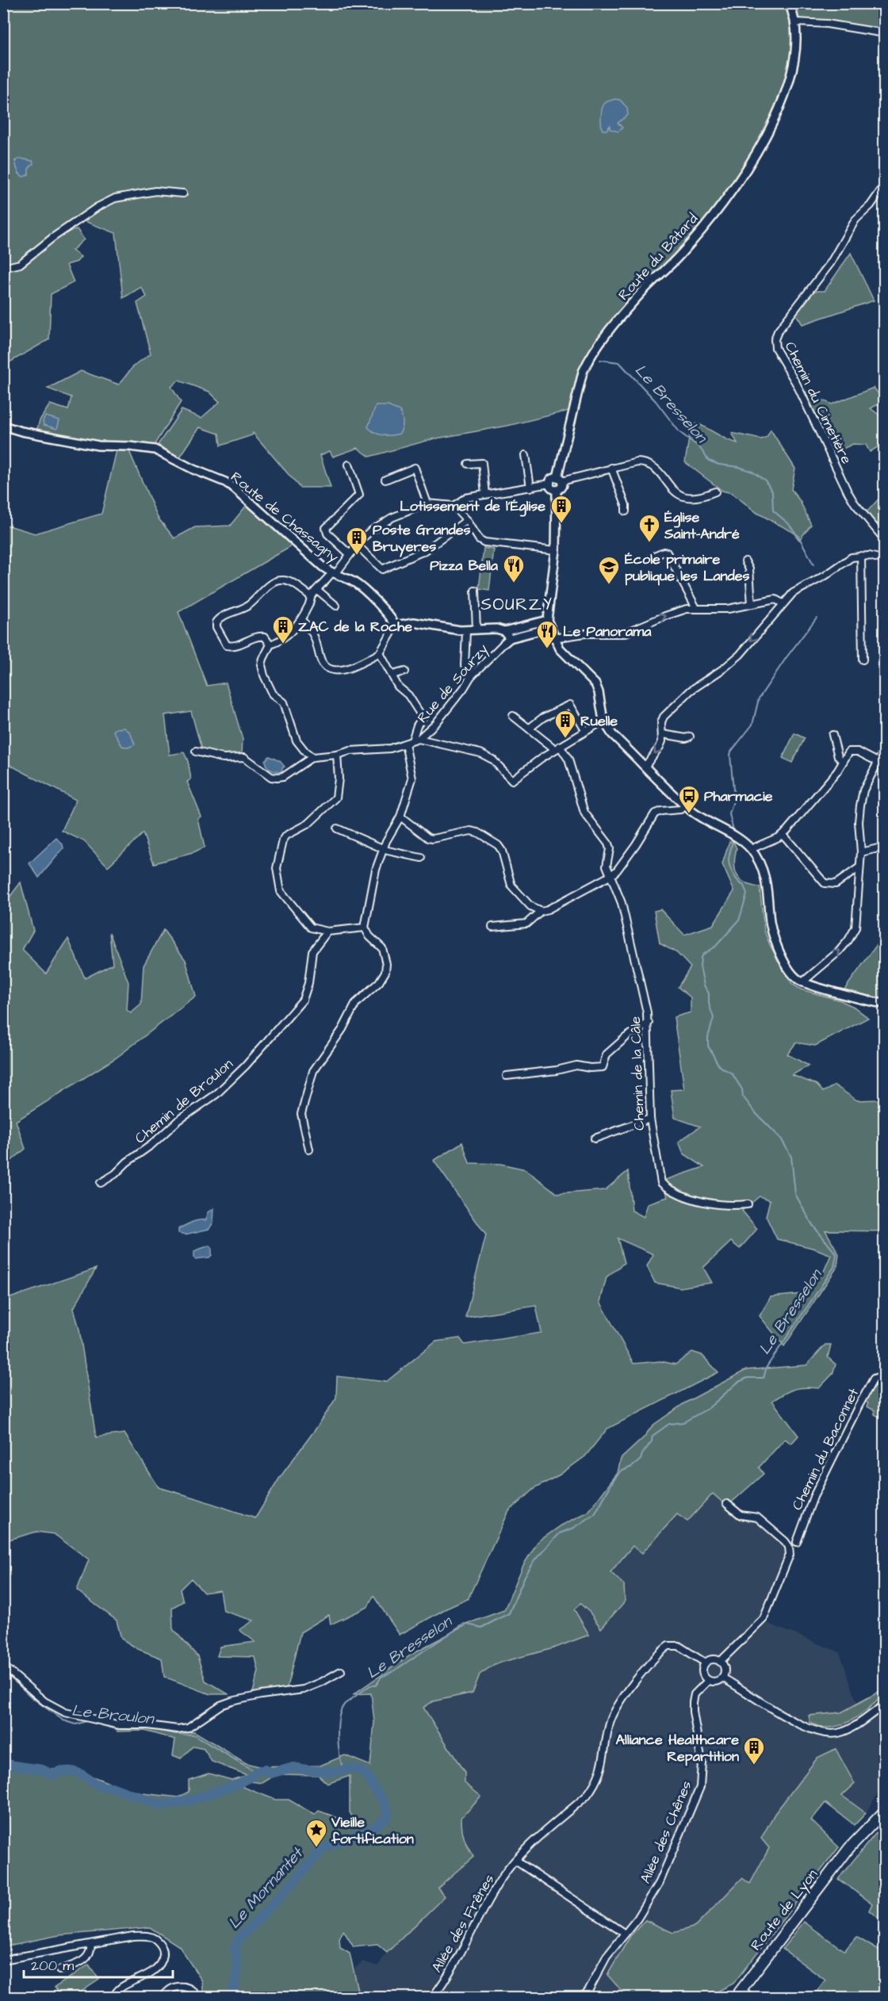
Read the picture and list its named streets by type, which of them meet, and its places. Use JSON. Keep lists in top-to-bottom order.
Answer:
{
  "streets": {
    "main road": ["Route de Lyon"],
    "street": [
      "Route du Bâtard",
      "Chemin du Cimetière",
      "Route de Chassagny",
      "Rue de Sourzy",
      "Chemin de la Câle",
      "Chemin de Broulon",
      "Chemin du Baconnet",
      "Allée des Chênes",
      "Allée des Frênes"
    ]
  },
  "crossings": [
    ["Allée des Chênes", "Allée des Frênes"]
  ],
  "districts": ["SOURZY"],
  "water": ["Le Bresselon", "Le Broulon", "Le Mornantet"],
  "places": {
    "building": [
      "Lotissement de l'Église",
      "Poste Grandes Bruyeres",
      "ZAC de la Roche",
      "Ruelle",
      "Alliance Healthcare Repartition"
    ],
    "church": ["Église Saint-André"],
    "restaurant": ["Pizza Bella", "Le Panorama"],
    "school or university": ["École primaire publique les Landes"],
    "bus stop": ["Pharmacie"],
    "place": ["Vieille fortification"]
  },
  "scale_bar": "200 m"
}
